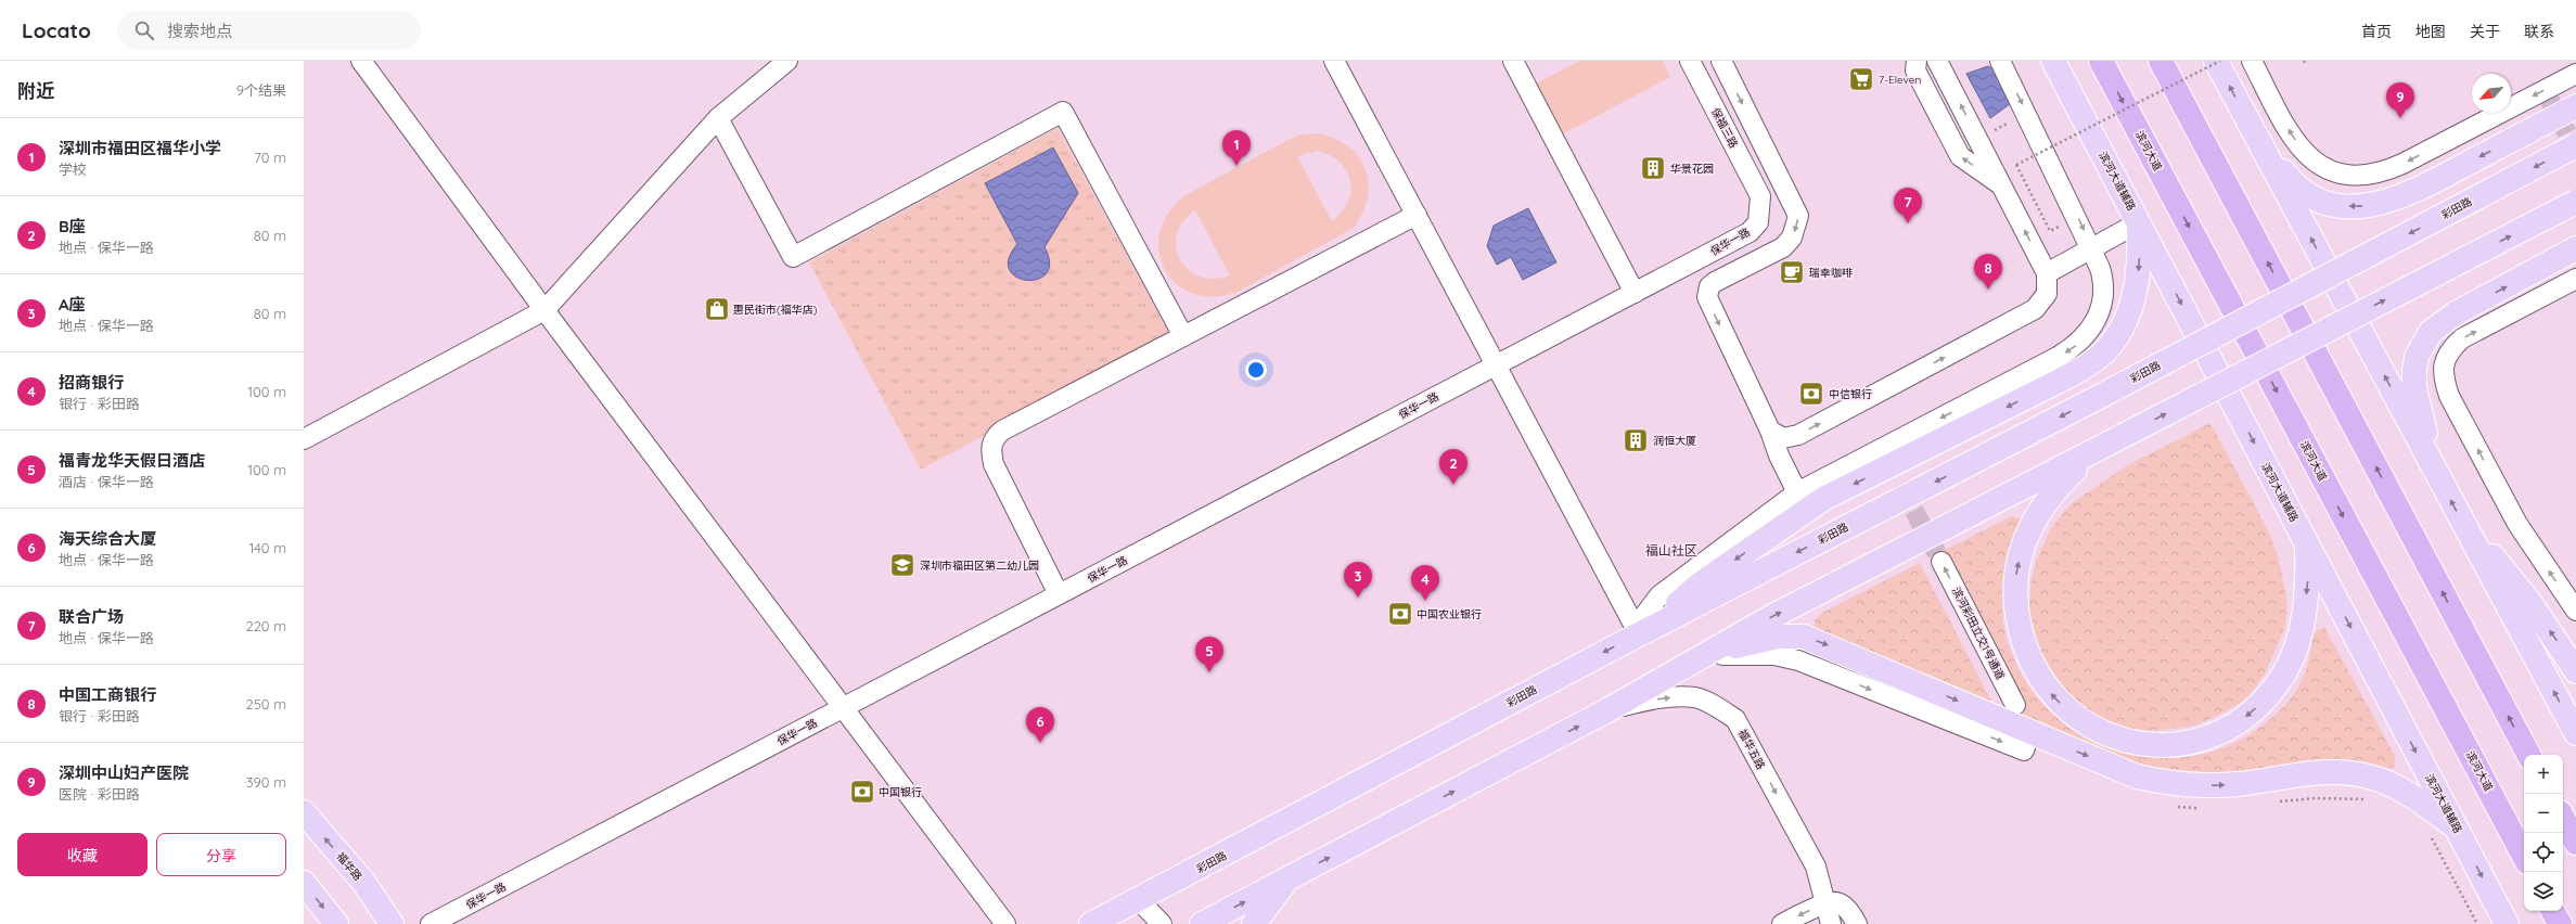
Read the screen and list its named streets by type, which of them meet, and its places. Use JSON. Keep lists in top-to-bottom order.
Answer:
{
  "streets": {
    "highway": ["滨河大道"],
    "main road": ["滨河大道辅路", "彩田路", "福华路"],
    "street": [
      "保福三路",
      "保华一路",
      "滨河彩田立交1号通道",
      "福华五路"
    ]
  },
  "crossings": [
    ["保福三路", "保华一路"]
  ],
  "one_way": ["滨河彩田立交1号通道"],
  "districts": ["福山社区"],
  "places": {
    "supermarket": ["7-Eleven"],
    "building": ["华景花园", "润恒大厦"],
    "cafe": ["瑞幸咖啡"],
    "shop": ["惠民街市(福华店)"],
    "bank": ["中信银行", "中国农业银行", "中国银行"],
    "school or university": ["深圳市福田区第二幼儿园"]
  },
  "north": "bottom left",
  "page": {
    "header": "Locato",
    "search": "搜索地点",
    "nav": [
      "首页",
      "地图",
      "关于",
      "联系"
    ],
    "heading": ["附近", "9个结果"],
    "pins": [
      "9",
      "1",
      "7",
      "8",
      "2",
      "3",
      "4",
      "5",
      "6"
    ],
    "list": [
      {
        "mark": "1",
        "name": "深圳市福田区福华小学",
        "note": "学校",
        "value": "70 m"
      },
      {
        "mark": "2",
        "name": "B座",
        "note": "地点 · 保华一路",
        "value": "80 m"
      },
      {
        "mark": "3",
        "name": "A座",
        "note": "地点 · 保华一路",
        "value": "80 m"
      },
      {
        "mark": "4",
        "name": "招商银行",
        "note": "银行 · 彩田路",
        "value": "100 m"
      },
      {
        "mark": "5",
        "name": "福青龙华天假日酒店",
        "note": "酒店 · 保华一路",
        "value": "100 m"
      },
      {
        "mark": "6",
        "name": "海天综合大厦",
        "note": "地点 · 保华一路",
        "value": "140 m"
      },
      {
        "mark": "7",
        "name": "联合广场",
        "note": "地点 · 保华一路",
        "value": "220 m"
      },
      {
        "mark": "8",
        "name": "中国工商银行",
        "note": "银行 · 彩田路",
        "value": "250 m"
      },
      {
        "mark": "9",
        "name": "深圳中山妇产医院",
        "note": "医院 · 彩田路",
        "value": "390 m"
      }
    ],
    "map_buttons": ["+", "−"],
    "buttons": ["收藏", "分享"]
  }
}
